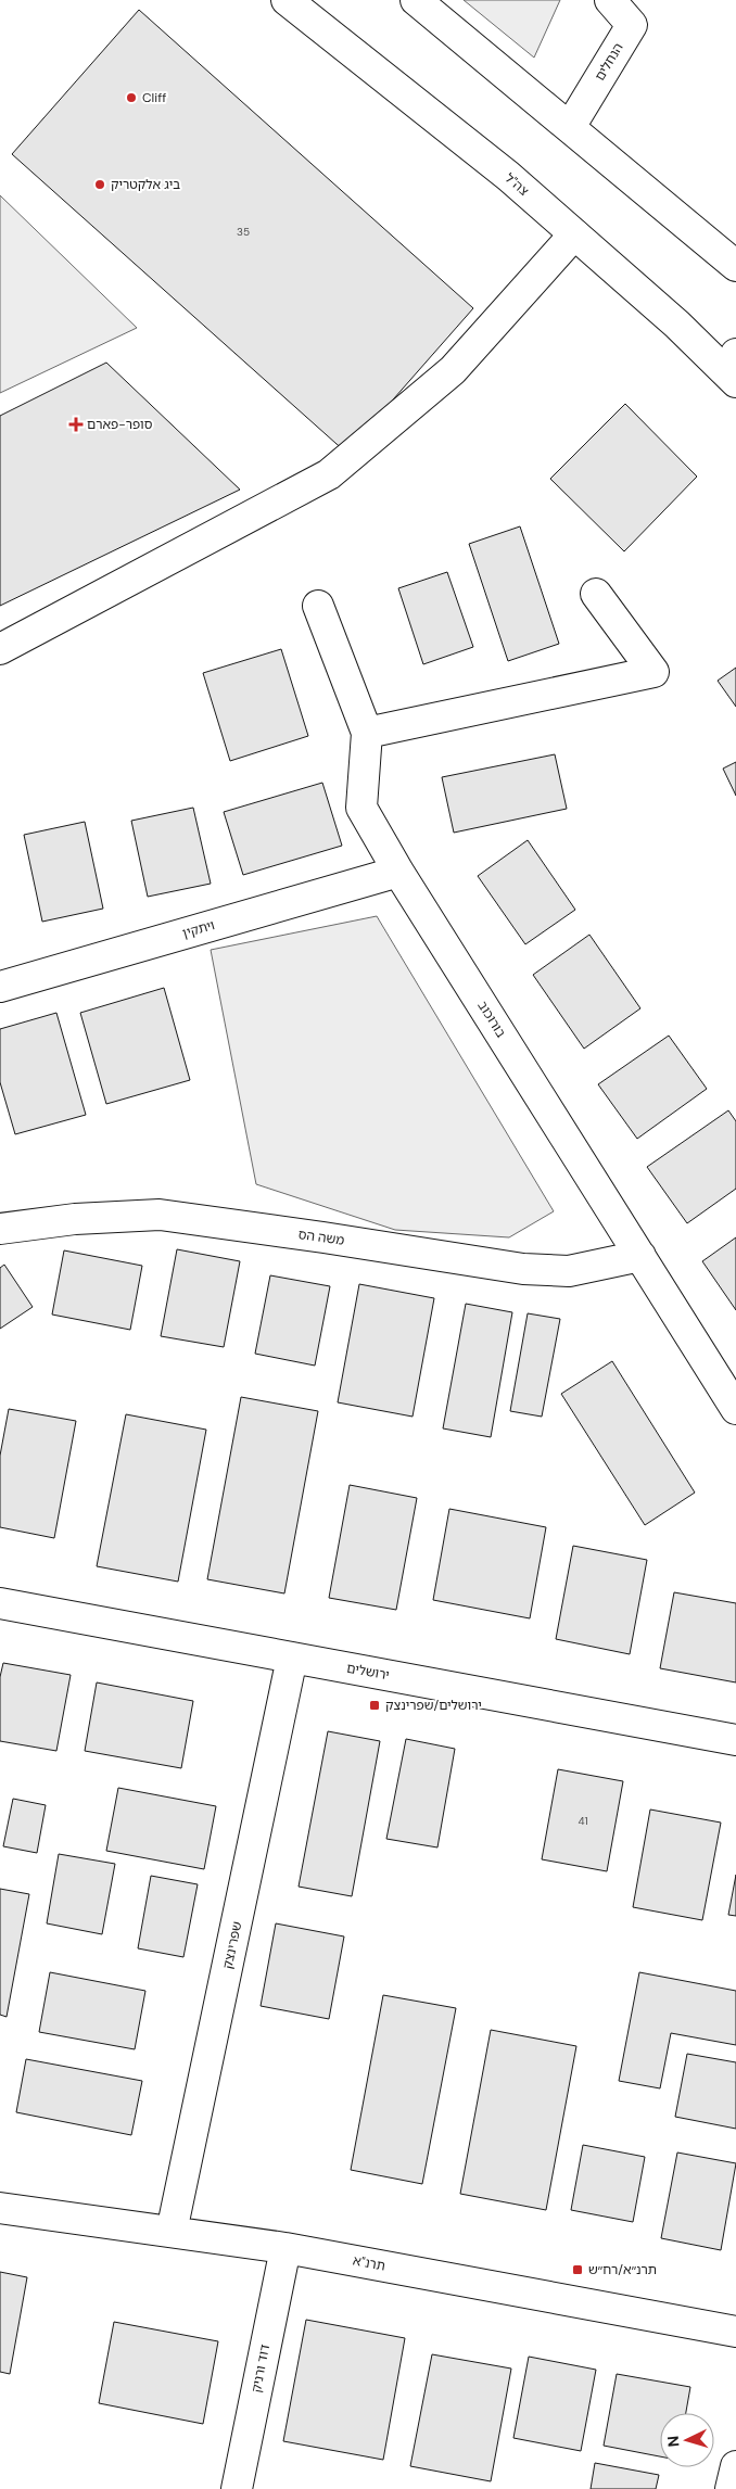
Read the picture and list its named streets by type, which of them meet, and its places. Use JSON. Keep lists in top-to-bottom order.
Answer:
{
  "streets": {
    "street": [
      "הנחלים",
      "צה\"ל",
      "ויתקין",
      "בורוכוב",
      "משה הס",
      "ירושלים",
      "שפרינצק",
      "תרנ\"א",
      "דוד ורניק"
    ]
  },
  "crossings": [
    ["ויתקין", "בורוכוב"],
    ["בורוכוב", "משה הס"],
    ["ירושלים", "שפרינצק"],
    ["שפרינצק", "תרנ\"א"],
    ["תרנ\"א", "דוד ורניק"]
  ],
  "places": {
    "other": ["Cliff", "ביג אלקטריק"],
    "health": ["סופר-פארם"],
    "transit": ["ירושלים/שפרינצק", "תרנ״א/רח״ש"]
  },
  "house_numbers": ["35", "41"],
  "north": "left"
}
